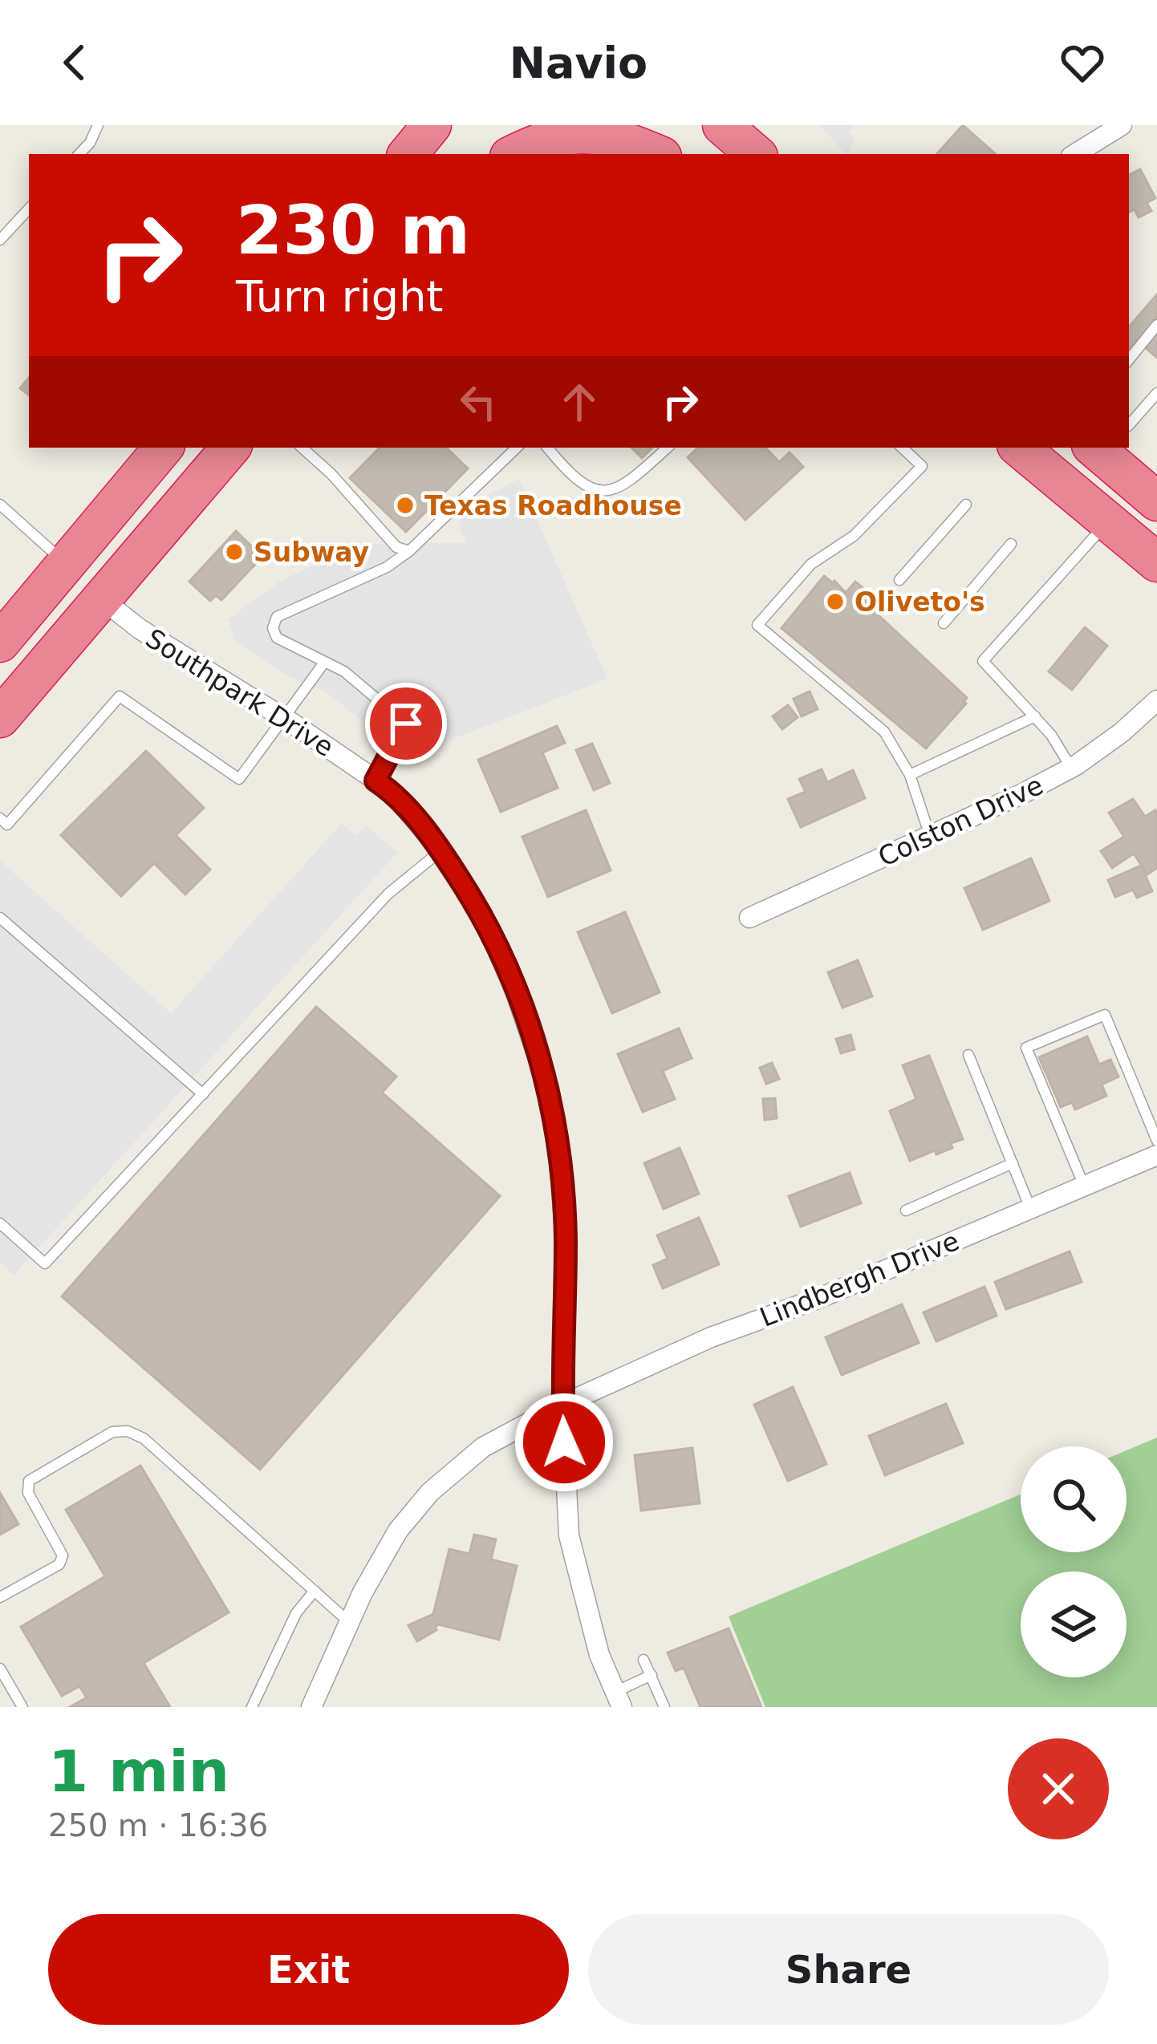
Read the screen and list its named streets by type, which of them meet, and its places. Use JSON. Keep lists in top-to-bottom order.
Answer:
{
  "streets": {
    "street": ["Southpark Drive", "Colston Drive", "Lindbergh Drive"]
  },
  "crossings": [
    ["Southpark Drive", "Lindbergh Drive"]
  ],
  "places": ["Texas Roadhouse", "Subway", "Oliveto's"],
  "page": {
    "header": "Navio",
    "turn": ["230 m", "Turn right"],
    "heading": ["1 min", "250 m · 16:36"],
    "buttons": ["Exit", "Share"]
  }
}
